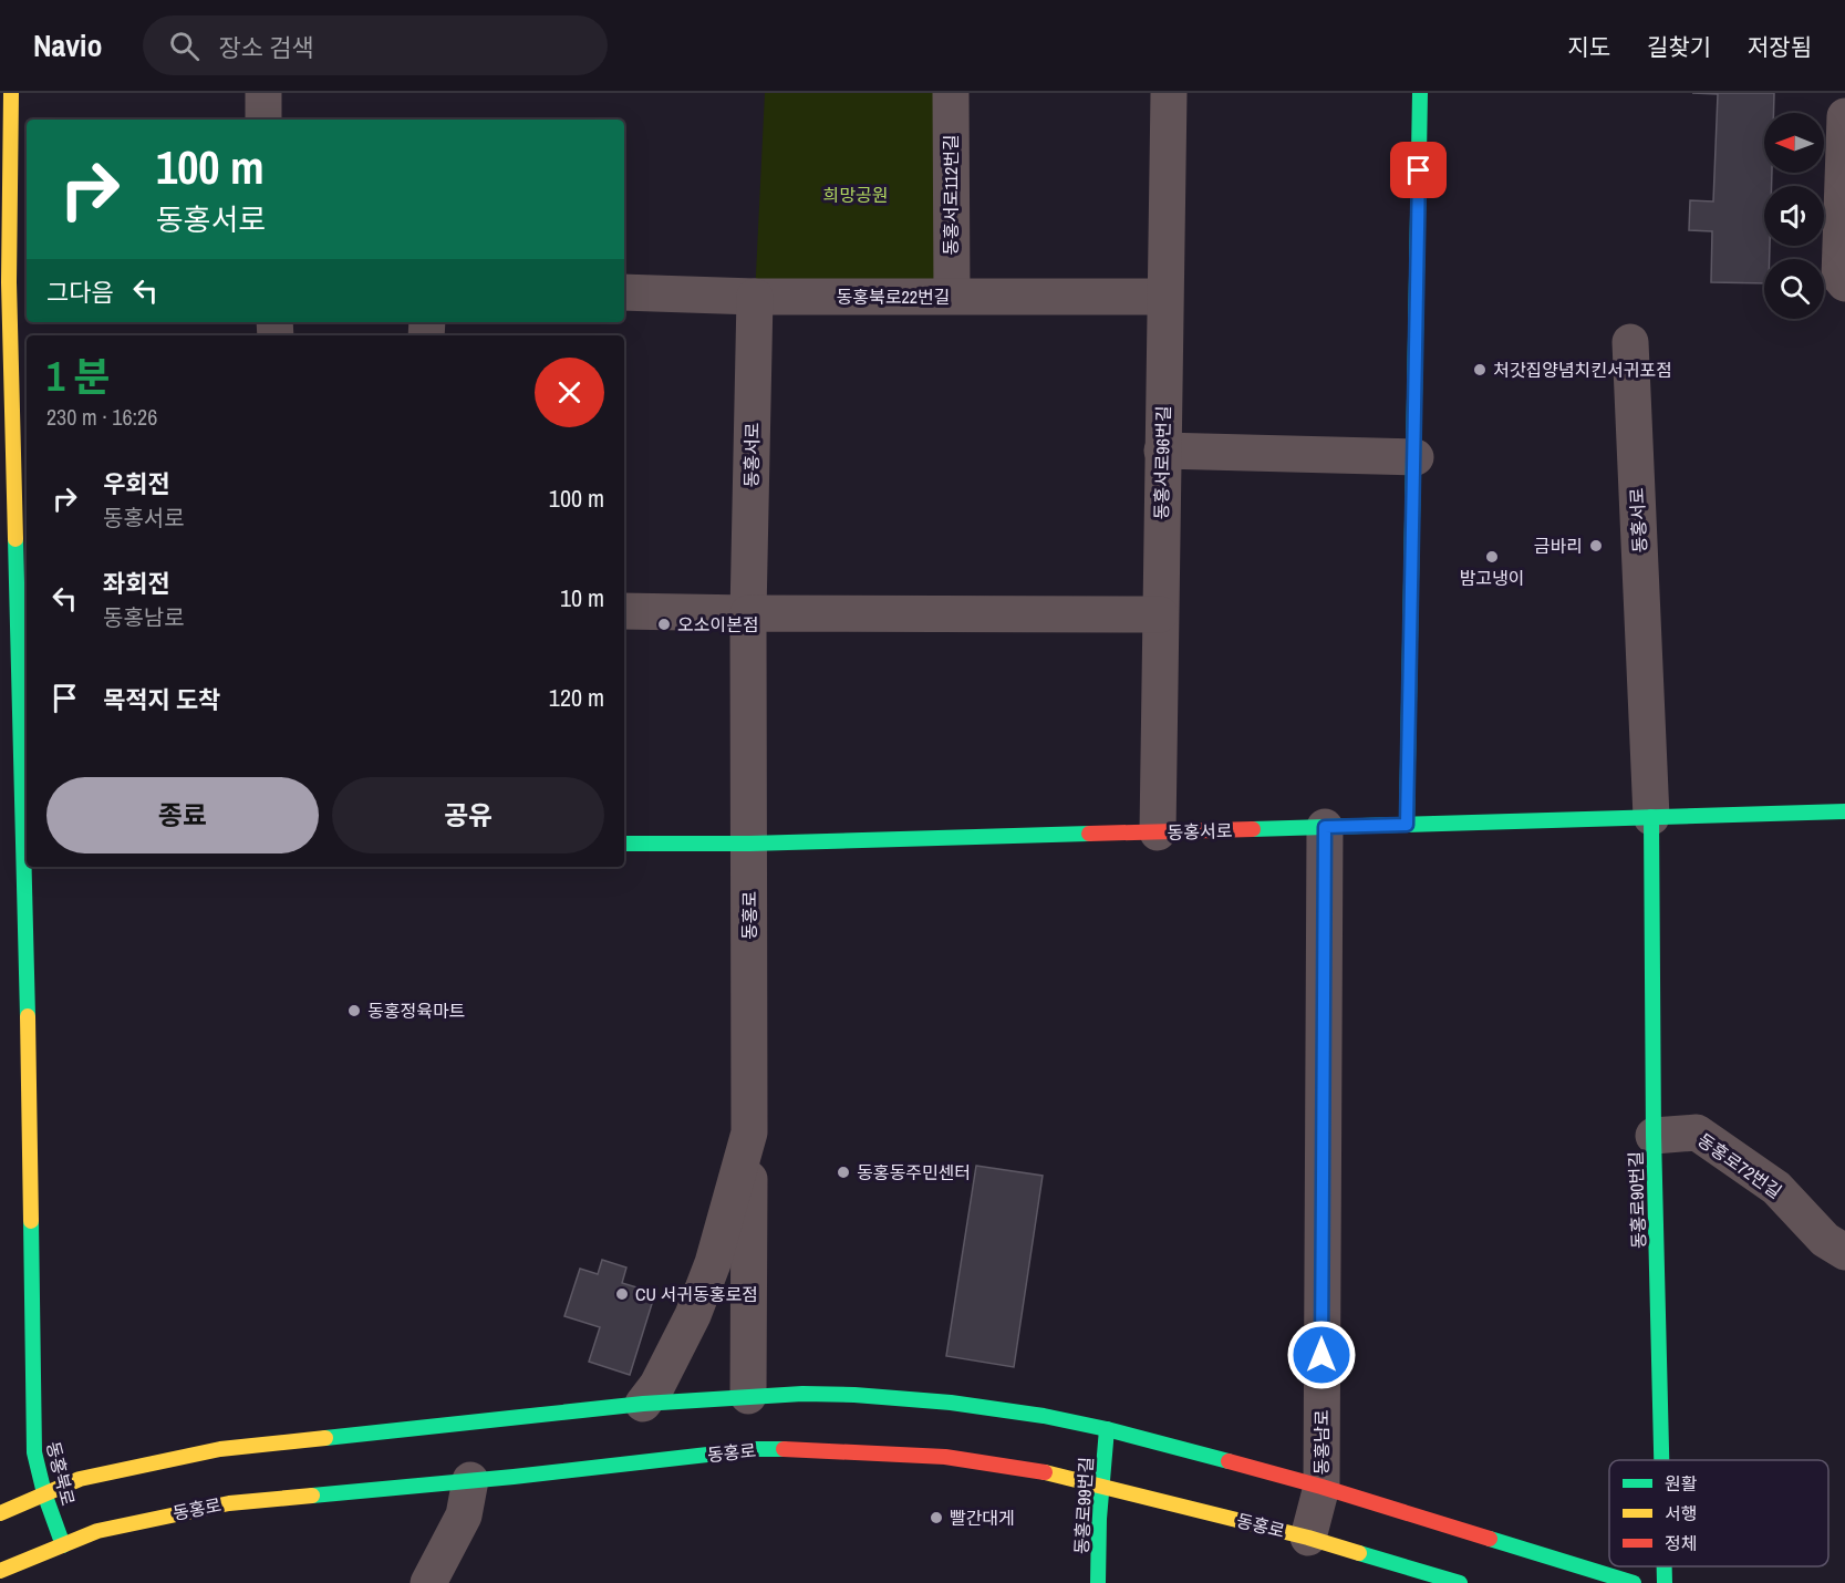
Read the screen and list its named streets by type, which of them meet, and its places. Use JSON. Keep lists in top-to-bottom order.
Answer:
{
  "streets": {
    "street": [
      "동홍서로112번길",
      "동홍북로22번길",
      "동홍서로",
      "동홍서로96번길",
      "동홍로",
      "동홍로72번길",
      "동홍로90번길",
      "동홍남로",
      "동홍북로",
      "동홍로99번길"
    ]
  },
  "crossings": [
    ["동홍서로112번길", "동홍북로22번길"],
    ["동홍북로22번길", "동홍서로"],
    ["동홍북로22번길", "동홍서로96번길"],
    ["동홍서로", "동홍서로96번길"],
    ["동홍서로", "동홍로"],
    ["동홍서로", "동홍로90번길"],
    ["동홍서로", "동홍남로"],
    ["동홍로", "동홍남로"],
    ["동홍로", "동홍북로"],
    ["동홍로", "동홍로99번길"],
    ["동홍로72번길", "동홍로90번길"]
  ],
  "parks": ["희망공원"],
  "places": [
    "처갓집양념치킨서귀포점",
    "금바리",
    "밤고냉이",
    "오소이본점",
    "동홍정육마트",
    "동홍동주민센터",
    "CU 서귀동홍로점",
    "빨간대게"
  ],
  "legend": ["원활", "서행", "정체"],
  "north": "left",
  "page": {
    "header": "Navio",
    "search": "장소 검색",
    "nav": ["지도", "길찾기", "저장됨"],
    "turn": ["100 m", "동홍서로"],
    "then": "그다음",
    "heading": ["1 분", "230 m · 16:26"],
    "list": [
      {
        "name": "우회전",
        "note": "동홍서로",
        "value": "100 m"
      },
      {
        "name": "좌회전",
        "note": "동홍남로",
        "value": "10 m"
      },
      {
        "name": "목적지 도착",
        "value": "120 m"
      }
    ],
    "buttons": ["종료", "공유"]
  }
}
